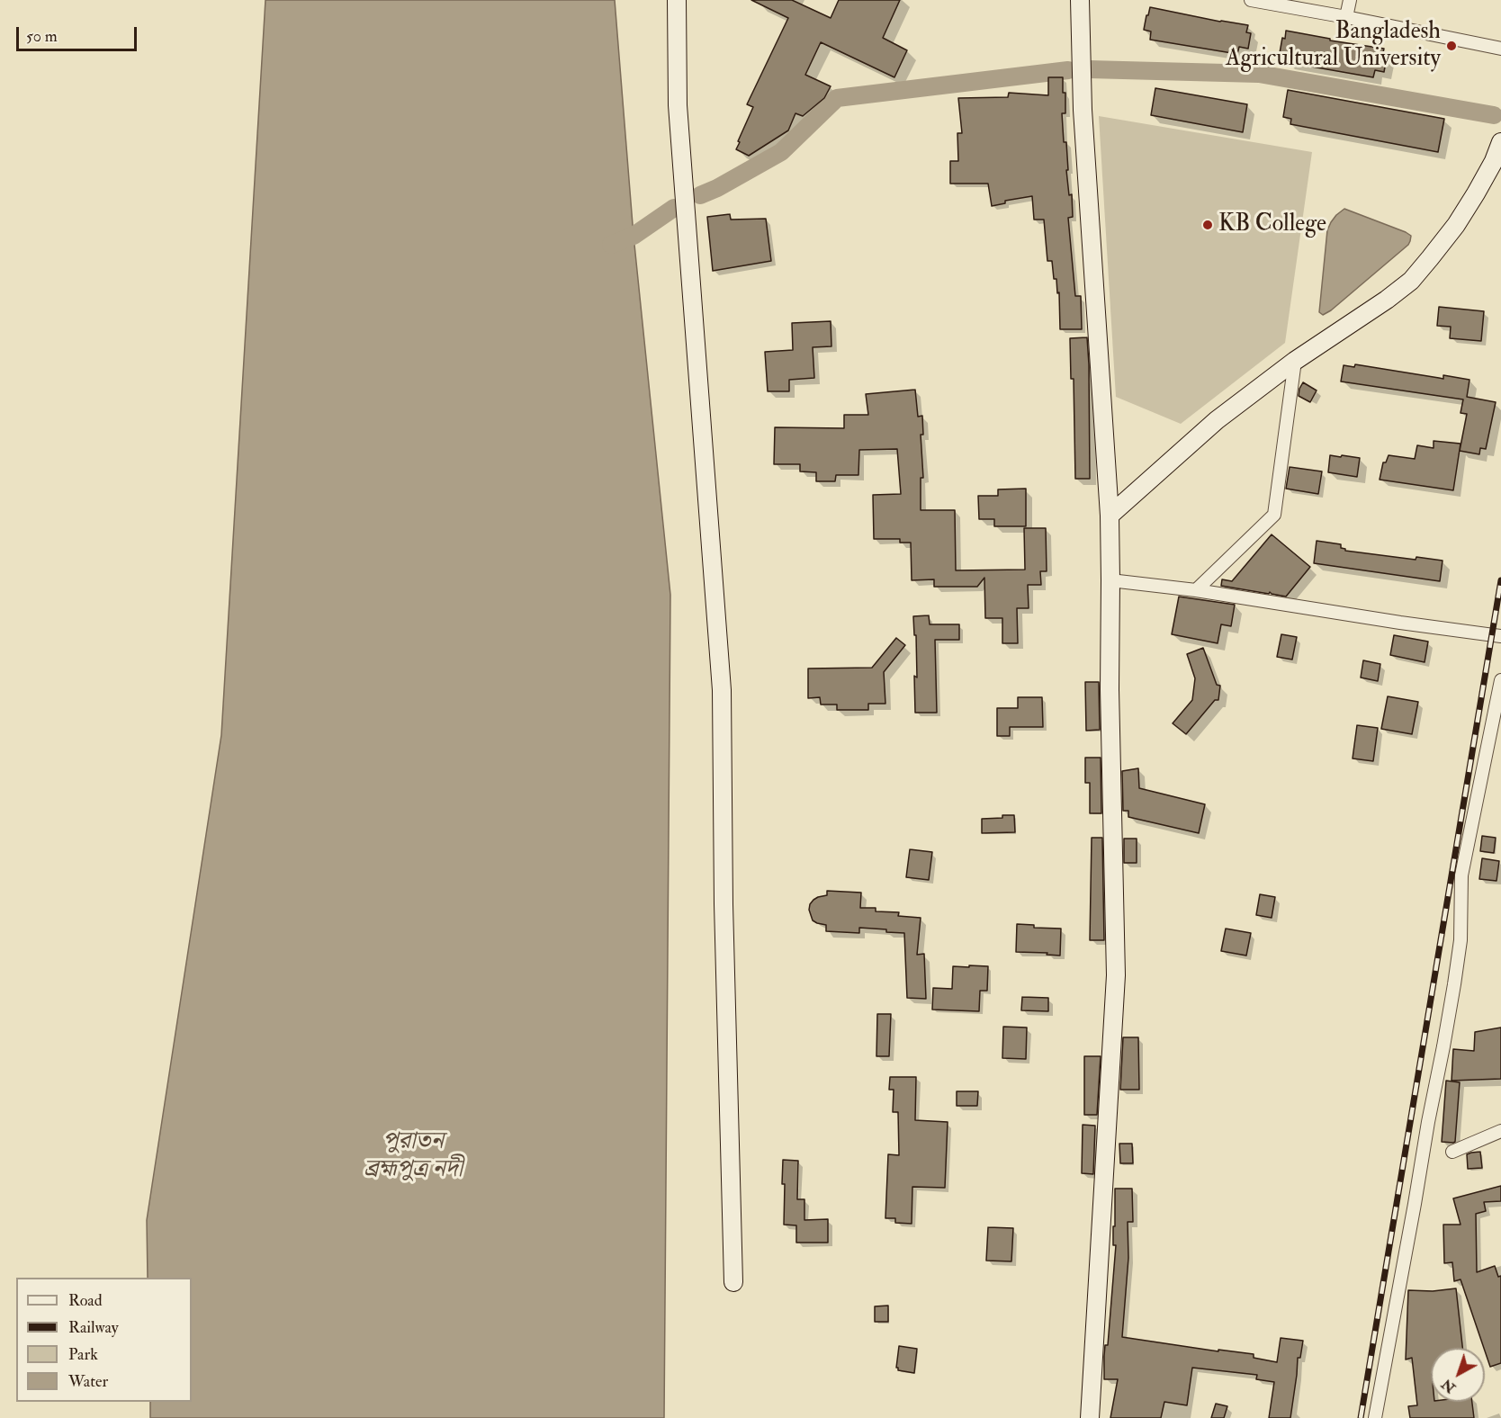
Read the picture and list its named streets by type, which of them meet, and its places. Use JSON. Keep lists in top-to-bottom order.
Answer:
{
  "water": ["পুরাতন ব্রহ্মপুত্র নদী"],
  "places": ["Bangladesh Agricultural University", "KB College"],
  "legend": [
    "Road",
    "Railway",
    "Park",
    "Water"
  ],
  "scale_bar": "50 m",
  "north": "bottom left"
}
